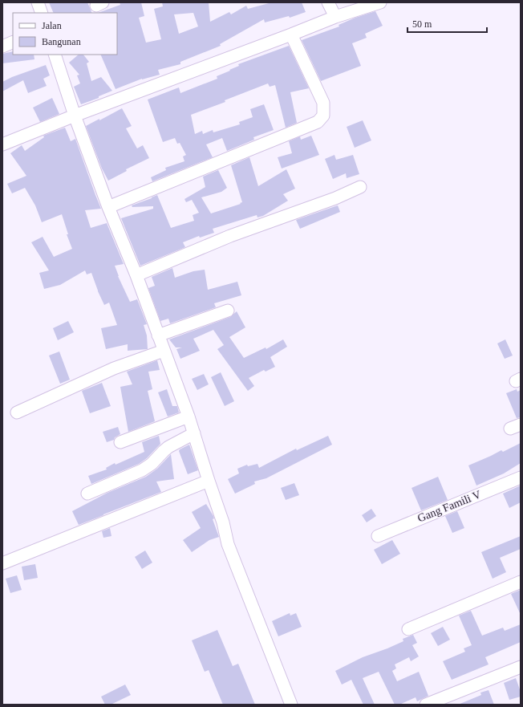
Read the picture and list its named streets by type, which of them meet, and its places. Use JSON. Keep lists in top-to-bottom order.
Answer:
{
  "streets": {
    "street": ["Gang Famili V"]
  },
  "legend": ["Jalan", "Bangunan"],
  "scale_bar": "50 m"
}
